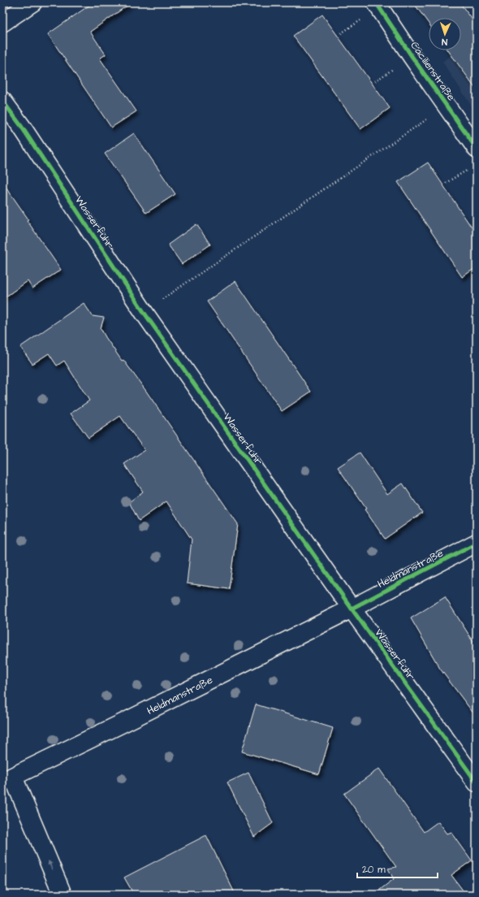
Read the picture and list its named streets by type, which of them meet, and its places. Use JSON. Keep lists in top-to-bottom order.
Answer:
{
  "streets": {
    "main road": ["Cäcilienstraße", "Wasserfuhr", "Heldmanstraße"]
  },
  "crossings": [
    ["Wasserfuhr", "Heldmanstraße"]
  ],
  "scale_bar": "20 m",
  "north": "bottom"
}
